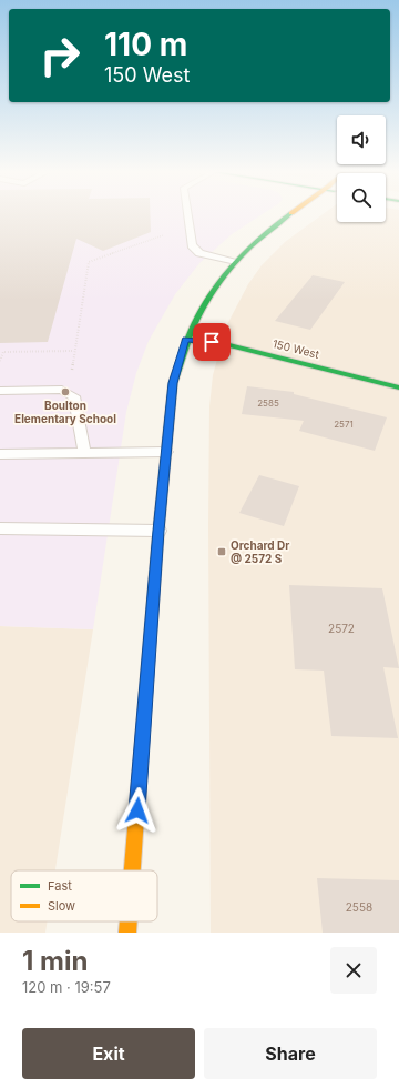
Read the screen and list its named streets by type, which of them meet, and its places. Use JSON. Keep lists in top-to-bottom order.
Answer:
{
  "streets": {
    "main road": ["150 West"]
  },
  "places": {
    "other": ["Boulton Elementary School"],
    "transit": ["Orchard Dr @ 2572 S"]
  },
  "house_numbers": [
    "2585",
    "2571",
    "2572",
    "2558"
  ],
  "legend": ["Fast", "Slow"],
  "page": {
    "turn": ["110 m", "150 West"],
    "heading": ["1 min", "120 m · 19:57"],
    "buttons": ["Exit", "Share"]
  }
}
